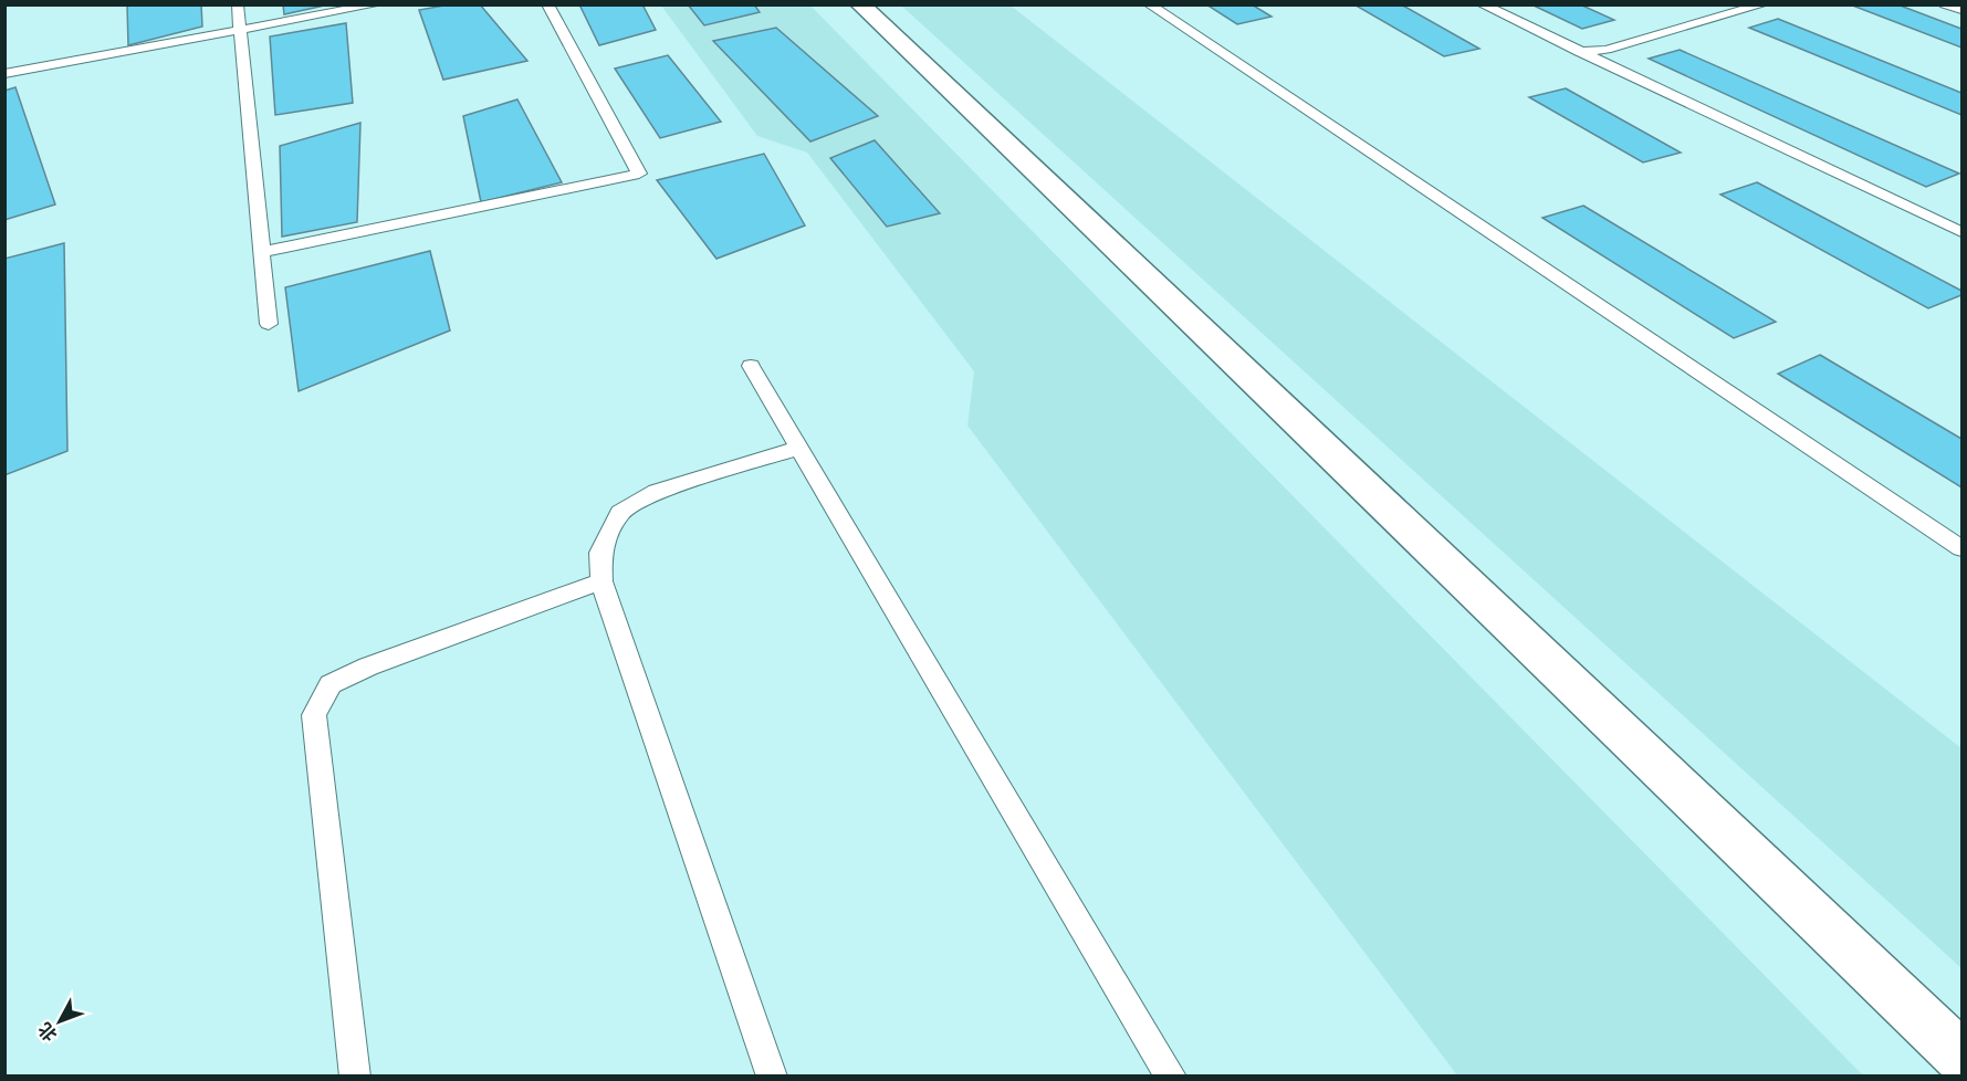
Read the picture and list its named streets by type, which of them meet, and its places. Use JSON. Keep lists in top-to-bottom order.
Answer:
{
  "north": "bottom left"
}
